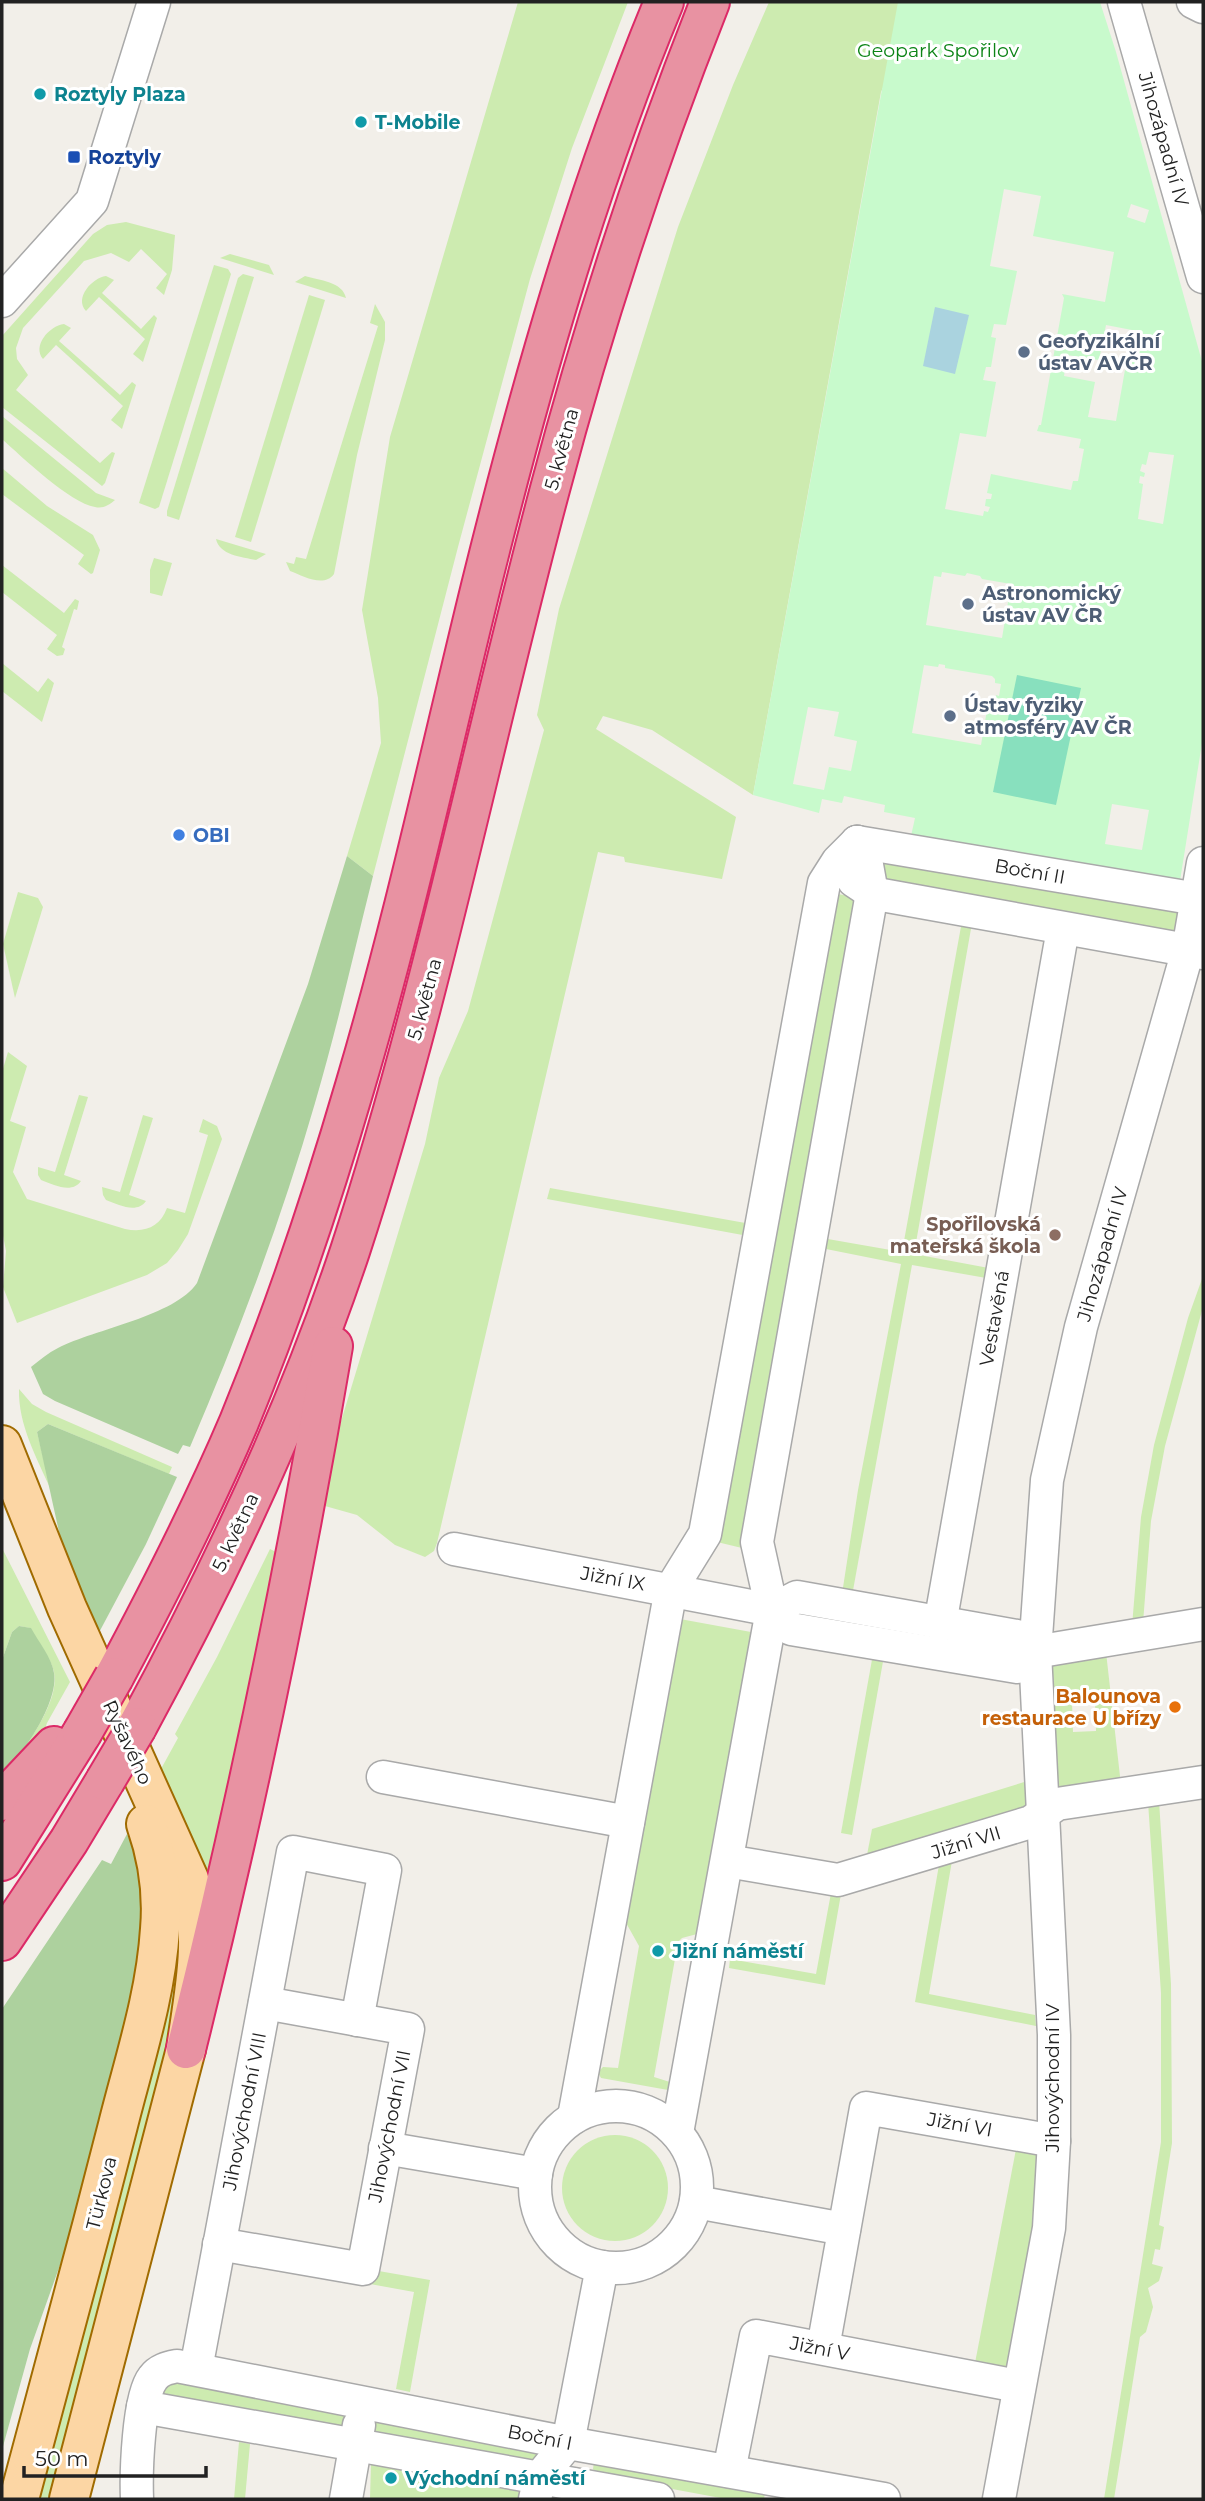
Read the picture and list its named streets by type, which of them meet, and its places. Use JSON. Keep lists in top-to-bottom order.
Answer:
{
  "streets": {
    "highway": ["5. května"],
    "main road": ["Ryšavého", "Türkova"],
    "street": [
      "Jihozápadní IV",
      "Boční II",
      "Vestavěná",
      "Jižní IX",
      "Jižní VII",
      "Jihovýchodní IV",
      "Jihovýchodní VIII",
      "Jižní VI",
      "Jihovýchodní VII",
      "Jižní V",
      "Boční I"
    ]
  },
  "crossings": [
    ["Jihozápadní IV", "Boční II"],
    ["Jihozápadní IV", "Jižní IX"],
    ["Jihozápadní IV", "Jihovýchodní IV"],
    ["Jižní IX", "Jihovýchodní IV"],
    ["Ryšavého", "Türkova"],
    ["Jižní VII", "Jihovýchodní IV"],
    ["Jihovýchodní IV", "Jižní VI"],
    ["Jihovýchodní IV", "Jižní V"],
    ["Jihovýchodní VIII", "Jihovýchodní VII"],
    ["Jihovýchodní VIII", "Boční I"],
    ["Jižní V", "Boční I"]
  ],
  "parks": ["Geopark Spořilov"],
  "places": {
    "other": [
      "Roztyly Plaza",
      "T-Mobile",
      "Geofyzikální ústav AVČR",
      "Astronomický ústav AV ČR",
      "Ústav fyziky atmosféry AV ČR",
      "OBI",
      "Spořilovská mateřská škola",
      "Balounova restaurace U břízy",
      "Jižní náměstí",
      "Východní náměstí"
    ],
    "transit": ["Roztyly"]
  },
  "scale_bar": "50 m"
}
